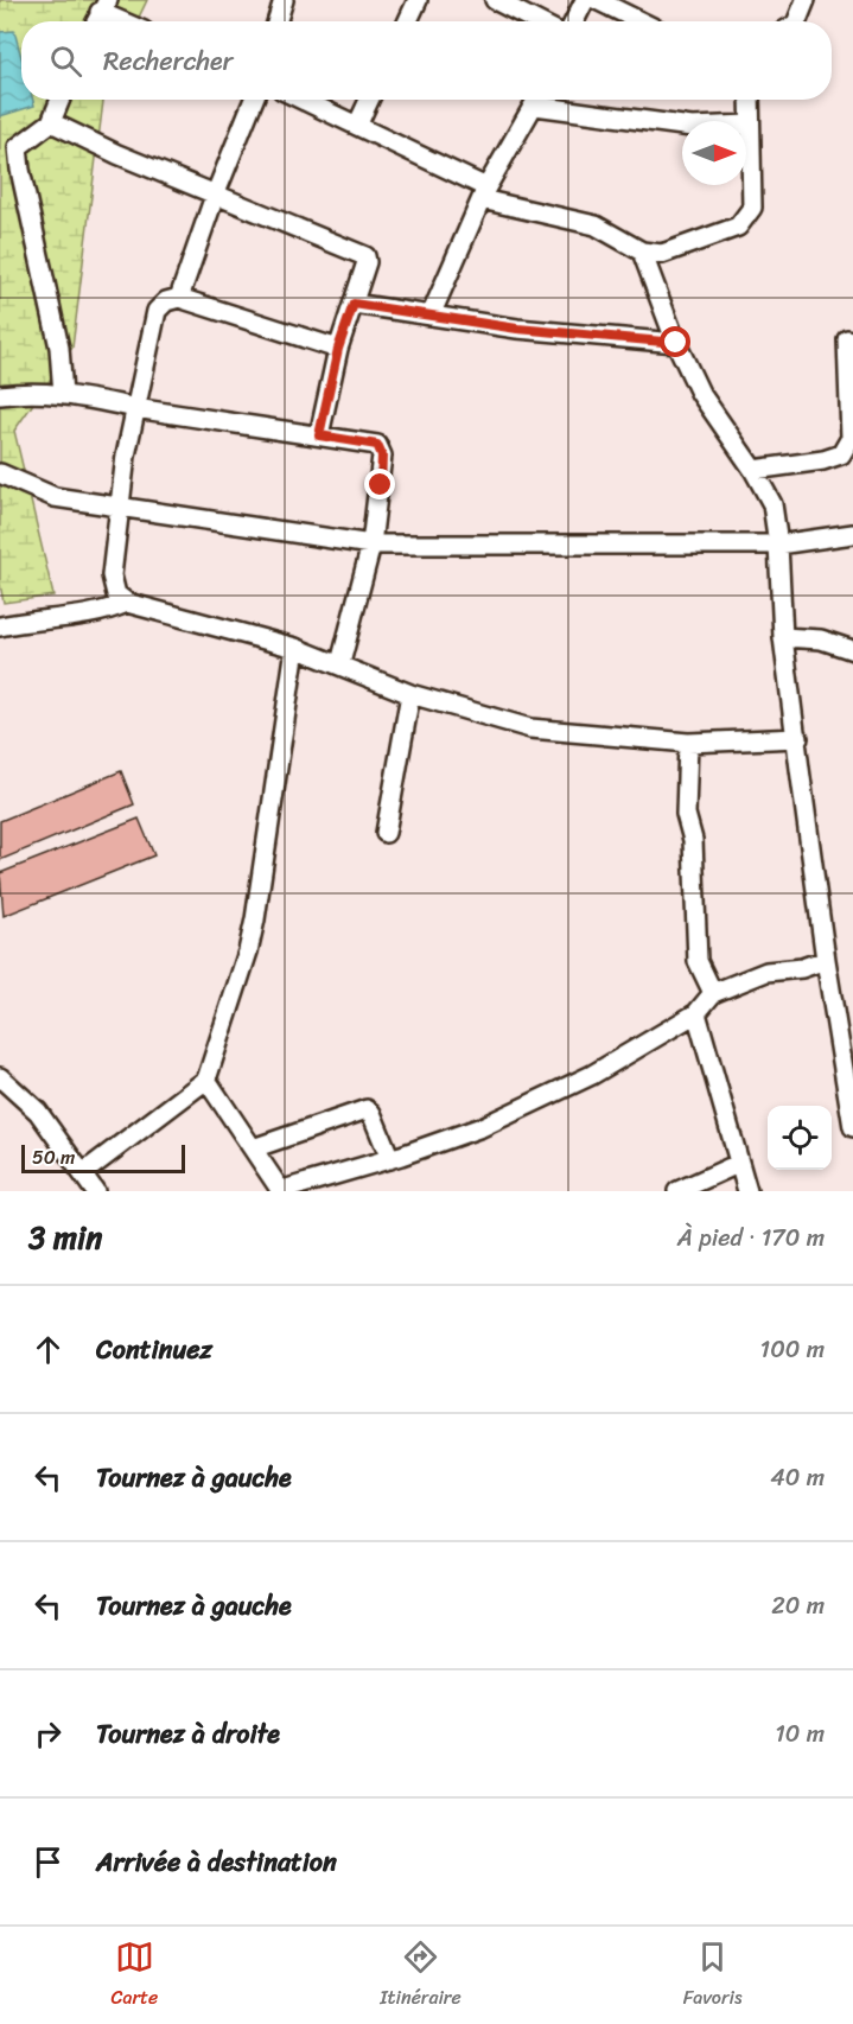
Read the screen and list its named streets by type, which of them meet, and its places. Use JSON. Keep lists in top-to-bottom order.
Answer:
{
  "scale_bar": "50 m",
  "north": "right",
  "page": {
    "search": "Rechercher",
    "scale": "50 m",
    "heading": ["3 min", "À pied · 170 m"],
    "list": [
      ["Continuez", "100 m"],
      ["Tournez à gauche", "40 m"],
      ["Tournez à gauche", "20 m"],
      ["Tournez à droite", "10 m"],
      "Arrivée à destination"
    ],
    "nav": ["Carte", "Itinéraire", "Favoris"]
  }
}
